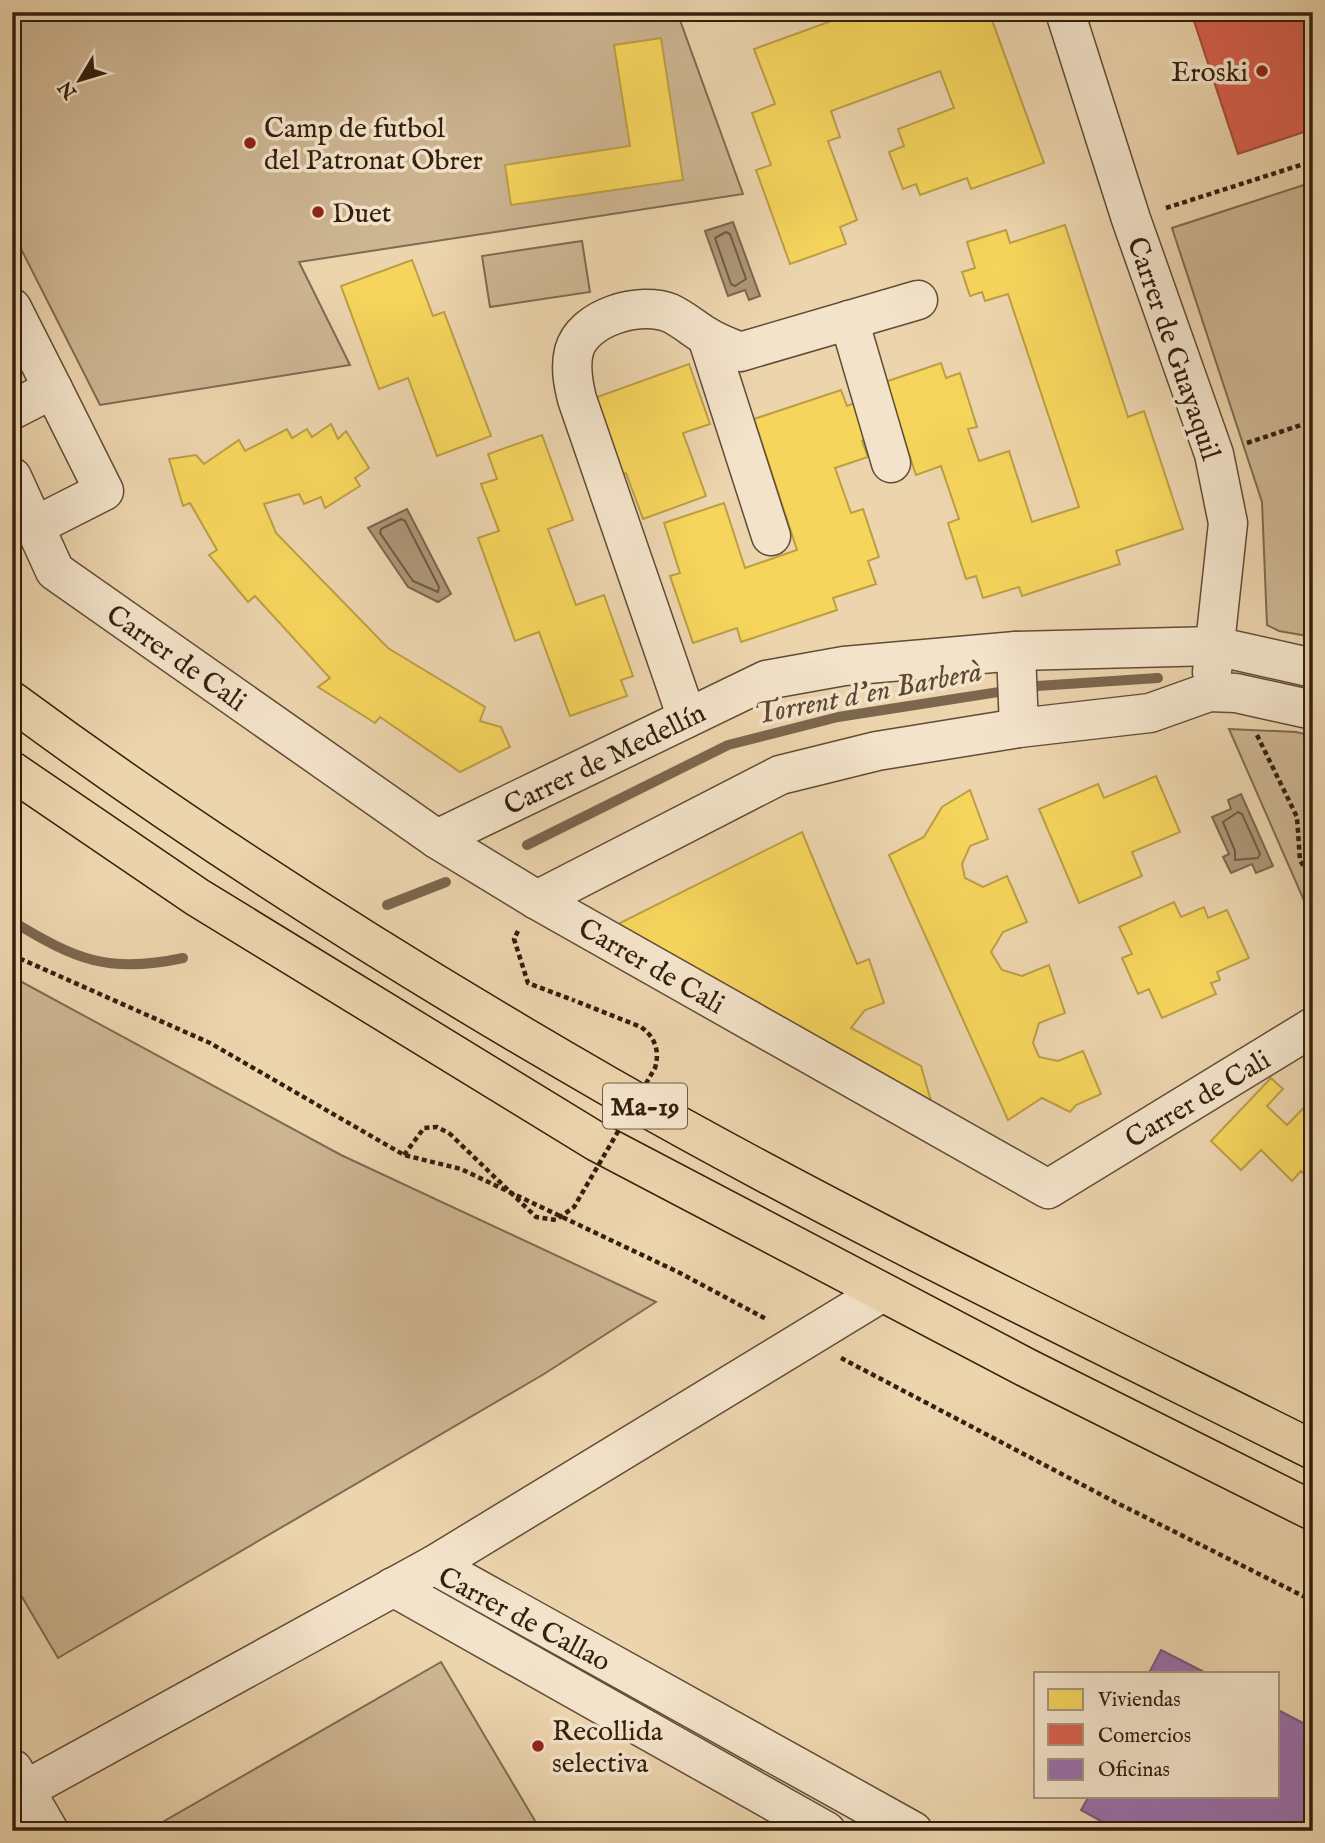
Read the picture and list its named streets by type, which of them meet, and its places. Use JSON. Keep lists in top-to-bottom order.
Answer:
{
  "streets": {
    "highway": ["Ma-19"],
    "street": [
      "Carrer de Guayaquil",
      "Carrer de Cali",
      "Carrer de Medellín",
      "Carrer de Callao"
    ]
  },
  "crossings": [
    ["Carrer de Guayaquil", "Carrer de Medellín"],
    ["Carrer de Cali", "Carrer de Medellín"]
  ],
  "water": ["Torrent d'en Barberà"],
  "places": [
    "Eroski",
    "Camp de futbol del Patronat Obrer",
    "Duet",
    "Recollida selectiva"
  ],
  "legend": ["Viviendas", "Comercios", "Oficinas"],
  "north": "bottom left"
}
